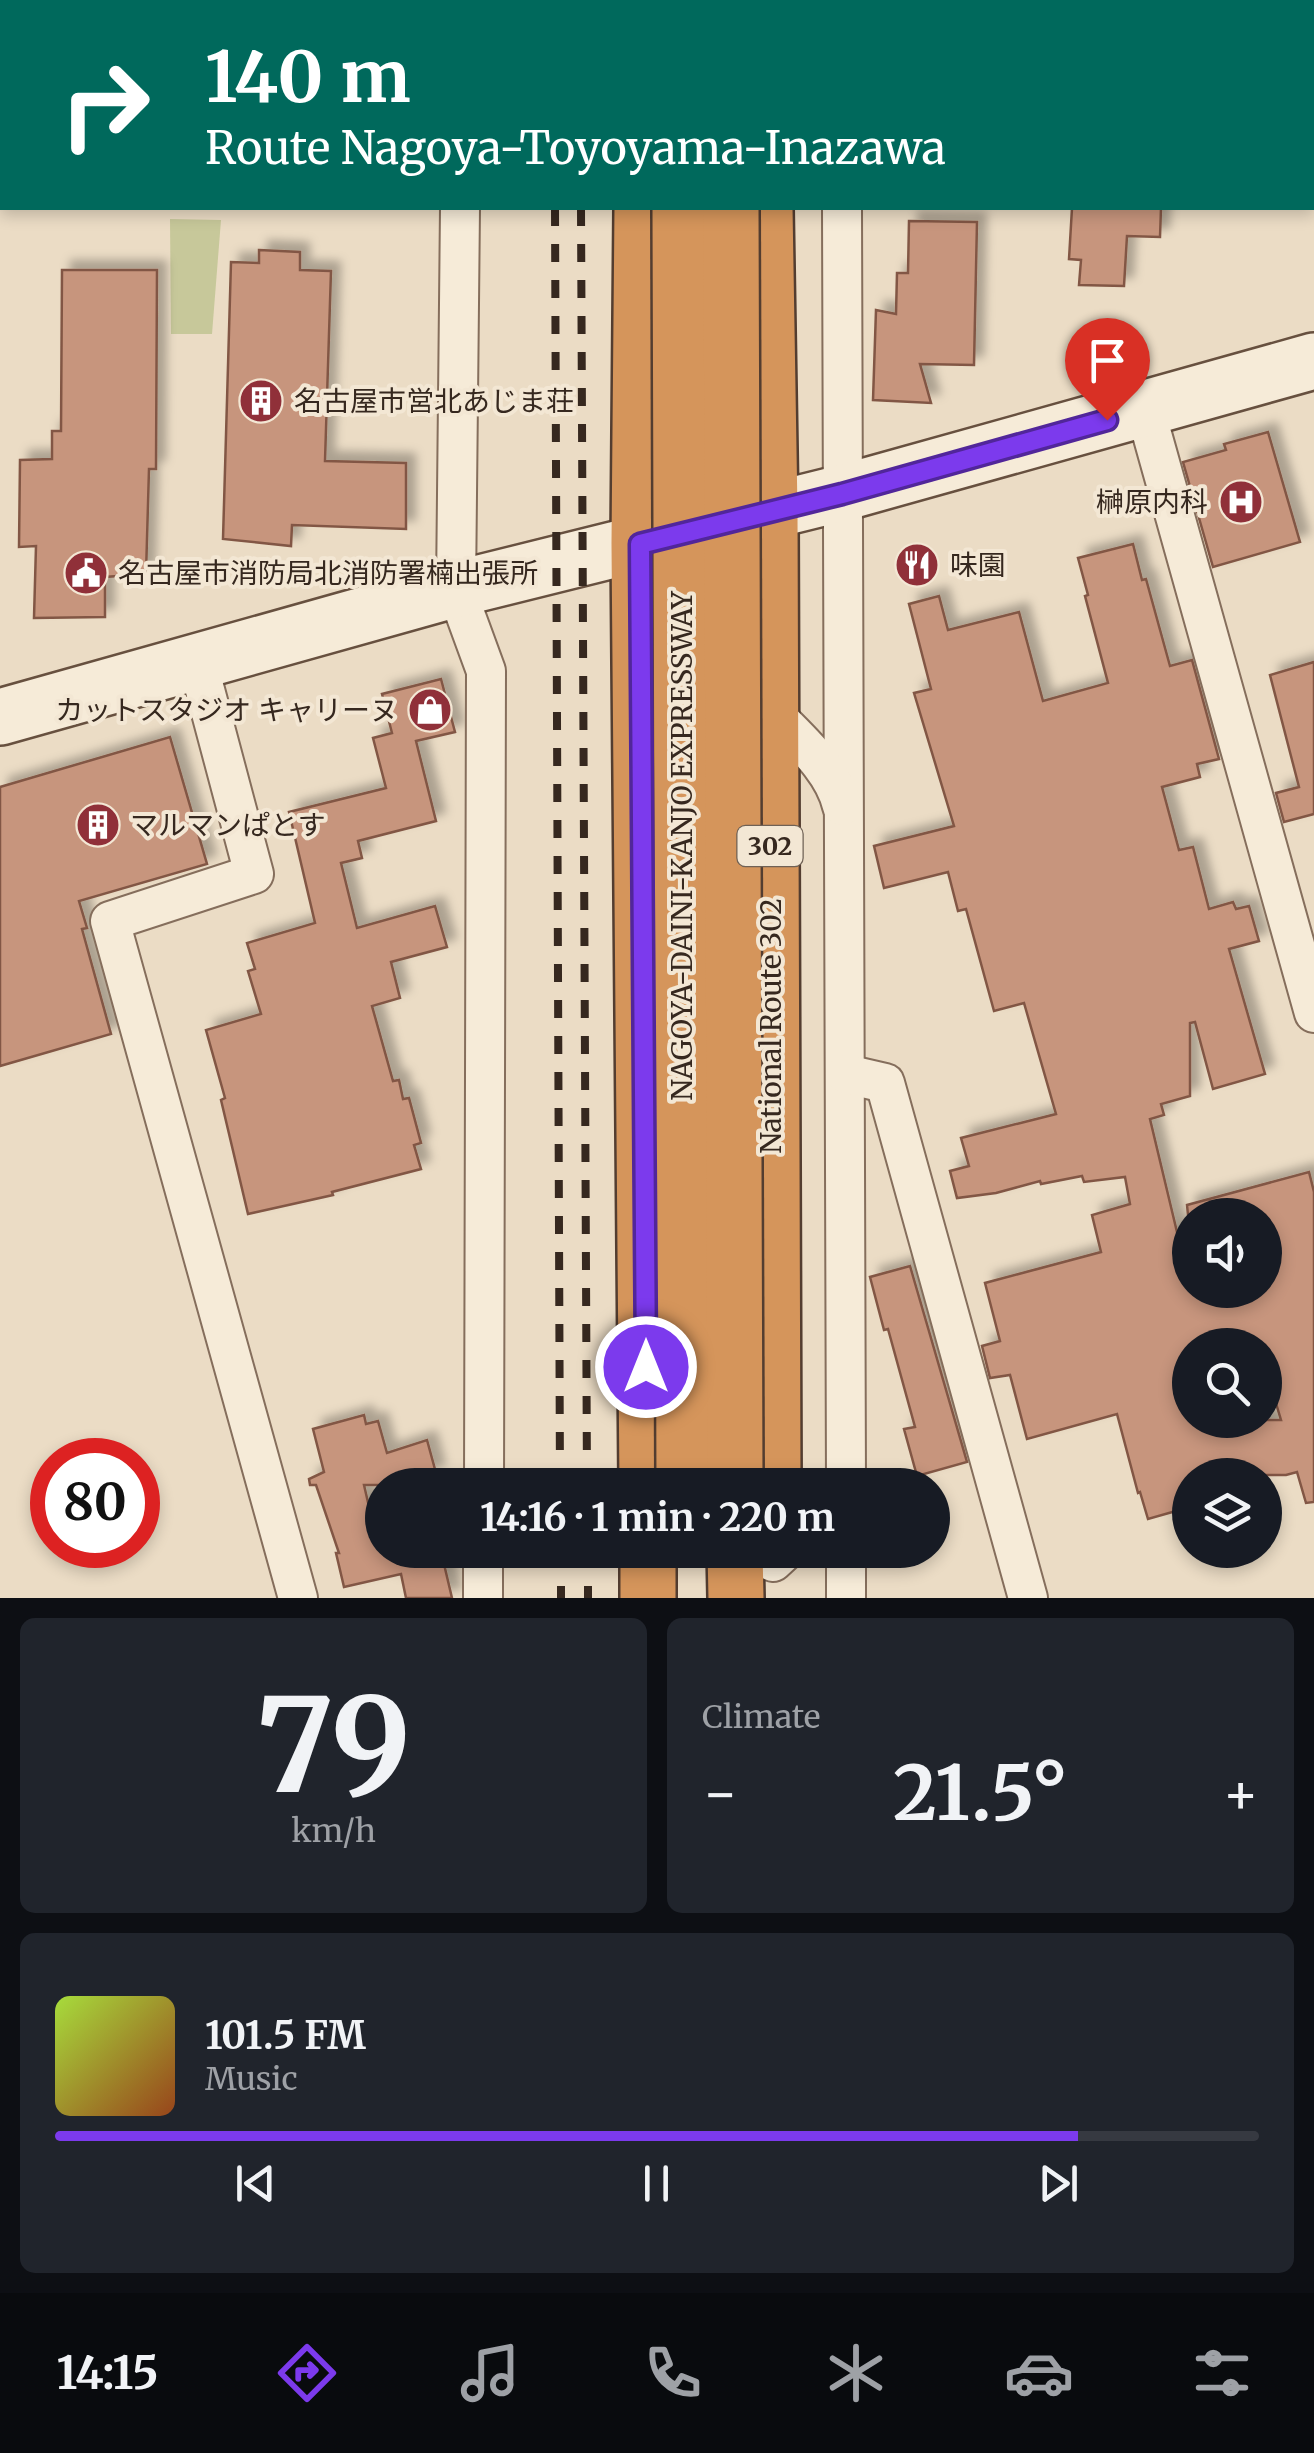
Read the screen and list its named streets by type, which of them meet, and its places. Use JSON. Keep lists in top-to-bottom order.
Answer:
{
  "streets": {
    "highway": ["NAGOYA-DAINI-KANJO EXPRESSWAY", "302", "National Route 302"]
  },
  "places": {
    "building": ["名古屋市営北あじま荘", "マルマンぱとす"],
    "hospital": ["榊原内科"],
    "restaurant": ["味園"],
    "public building": ["名古屋市消防局北消防署楠出張所"],
    "shop": ["カットスタジオ キャリーヌ"]
  },
  "page": {
    "turn": ["140 m", "Route Nagoya-Toyoyama-Inazawa"],
    "limit": "80",
    "trip": "14:16 · 1 min · 220 m",
    "tile": [
      ["79", "km/h"],
      "Climate"
    ],
    "heat": ["−", "21.5°", "+"],
    "song": ["101.5 FM", "Music"],
    "tabs": "14:15"
  }
}
